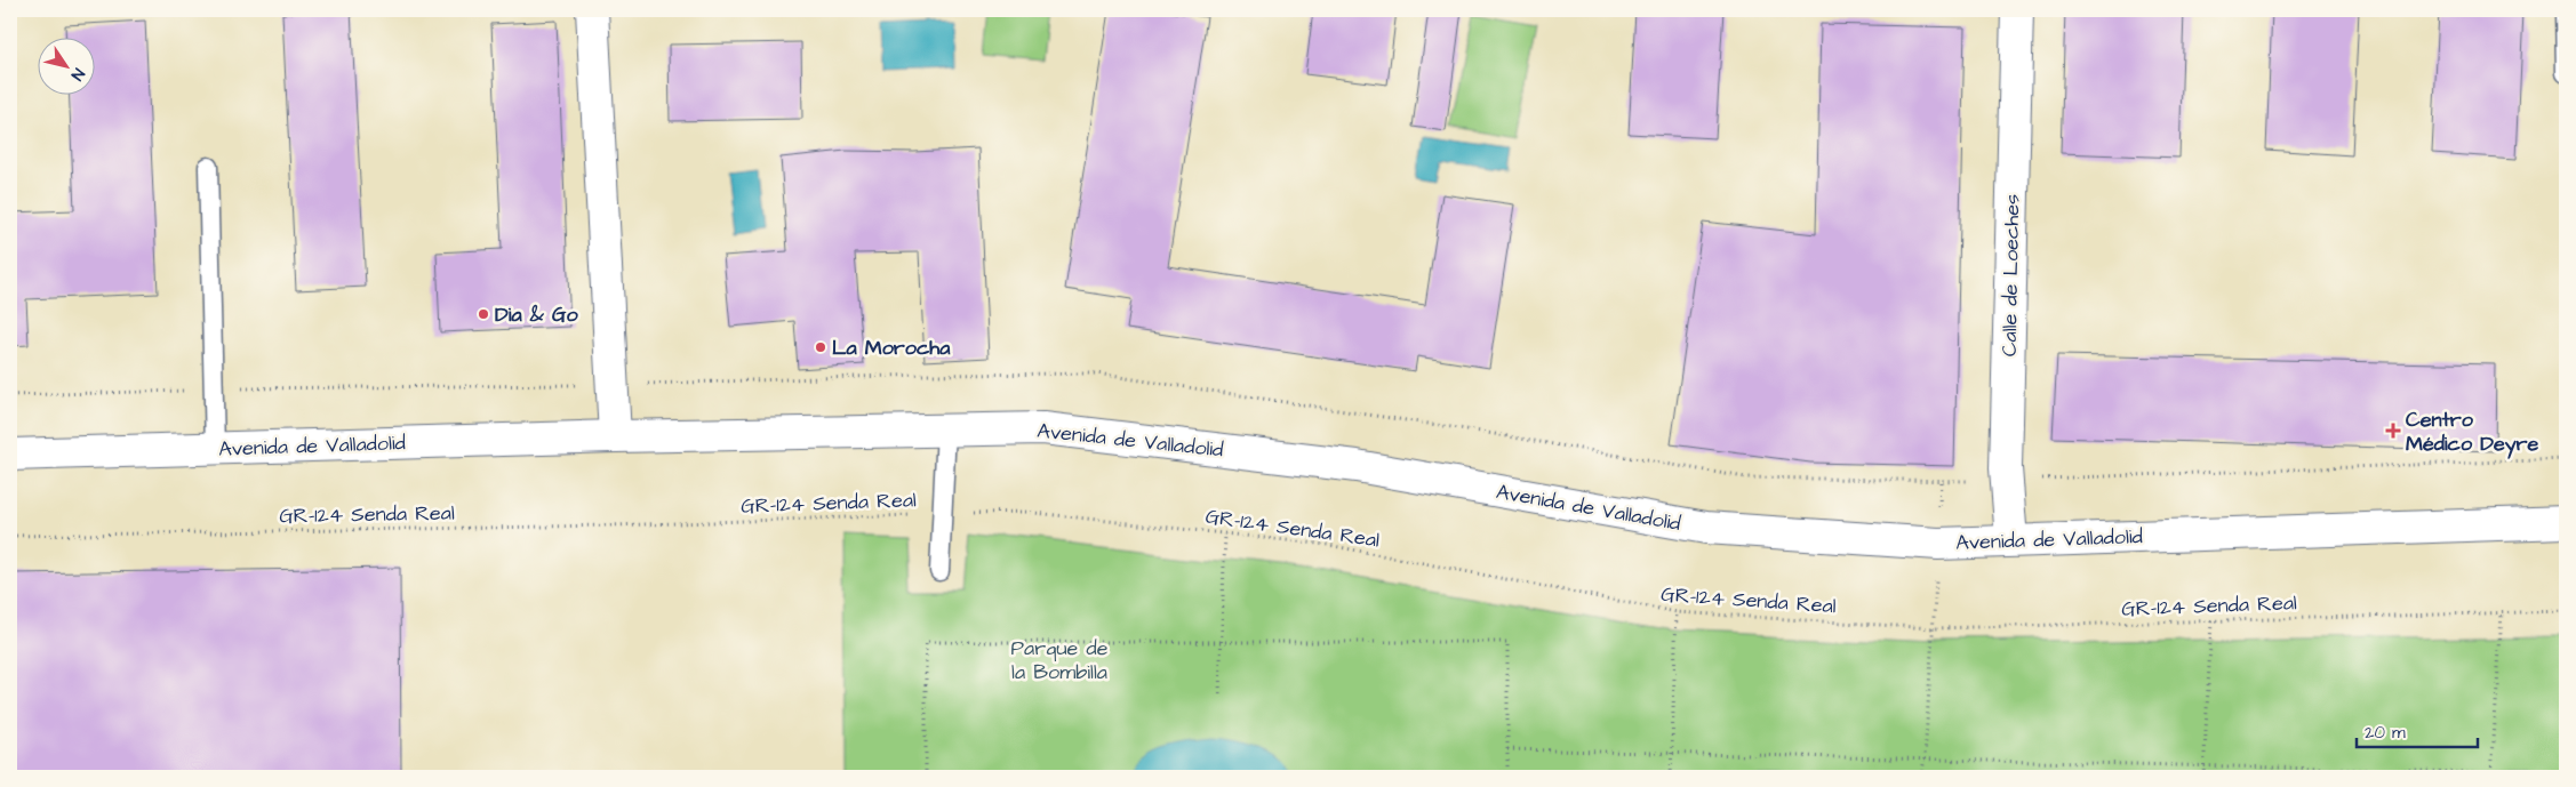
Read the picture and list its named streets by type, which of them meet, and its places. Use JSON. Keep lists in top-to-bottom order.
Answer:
{
  "streets": {
    "main road": ["Calle de Loeches", "Avenida de Valladolid"],
    "path": ["GR-124 Senda Real"]
  },
  "crossings": [
    ["Calle de Loeches", "Avenida de Valladolid"]
  ],
  "parks": ["Parque de la Bombilla"],
  "places": {
    "other": ["Dia & Go", "La Morocha"],
    "health": ["Centro Médico Deyre"]
  },
  "scale_bar": "20 m",
  "north": "bottom right"
}
